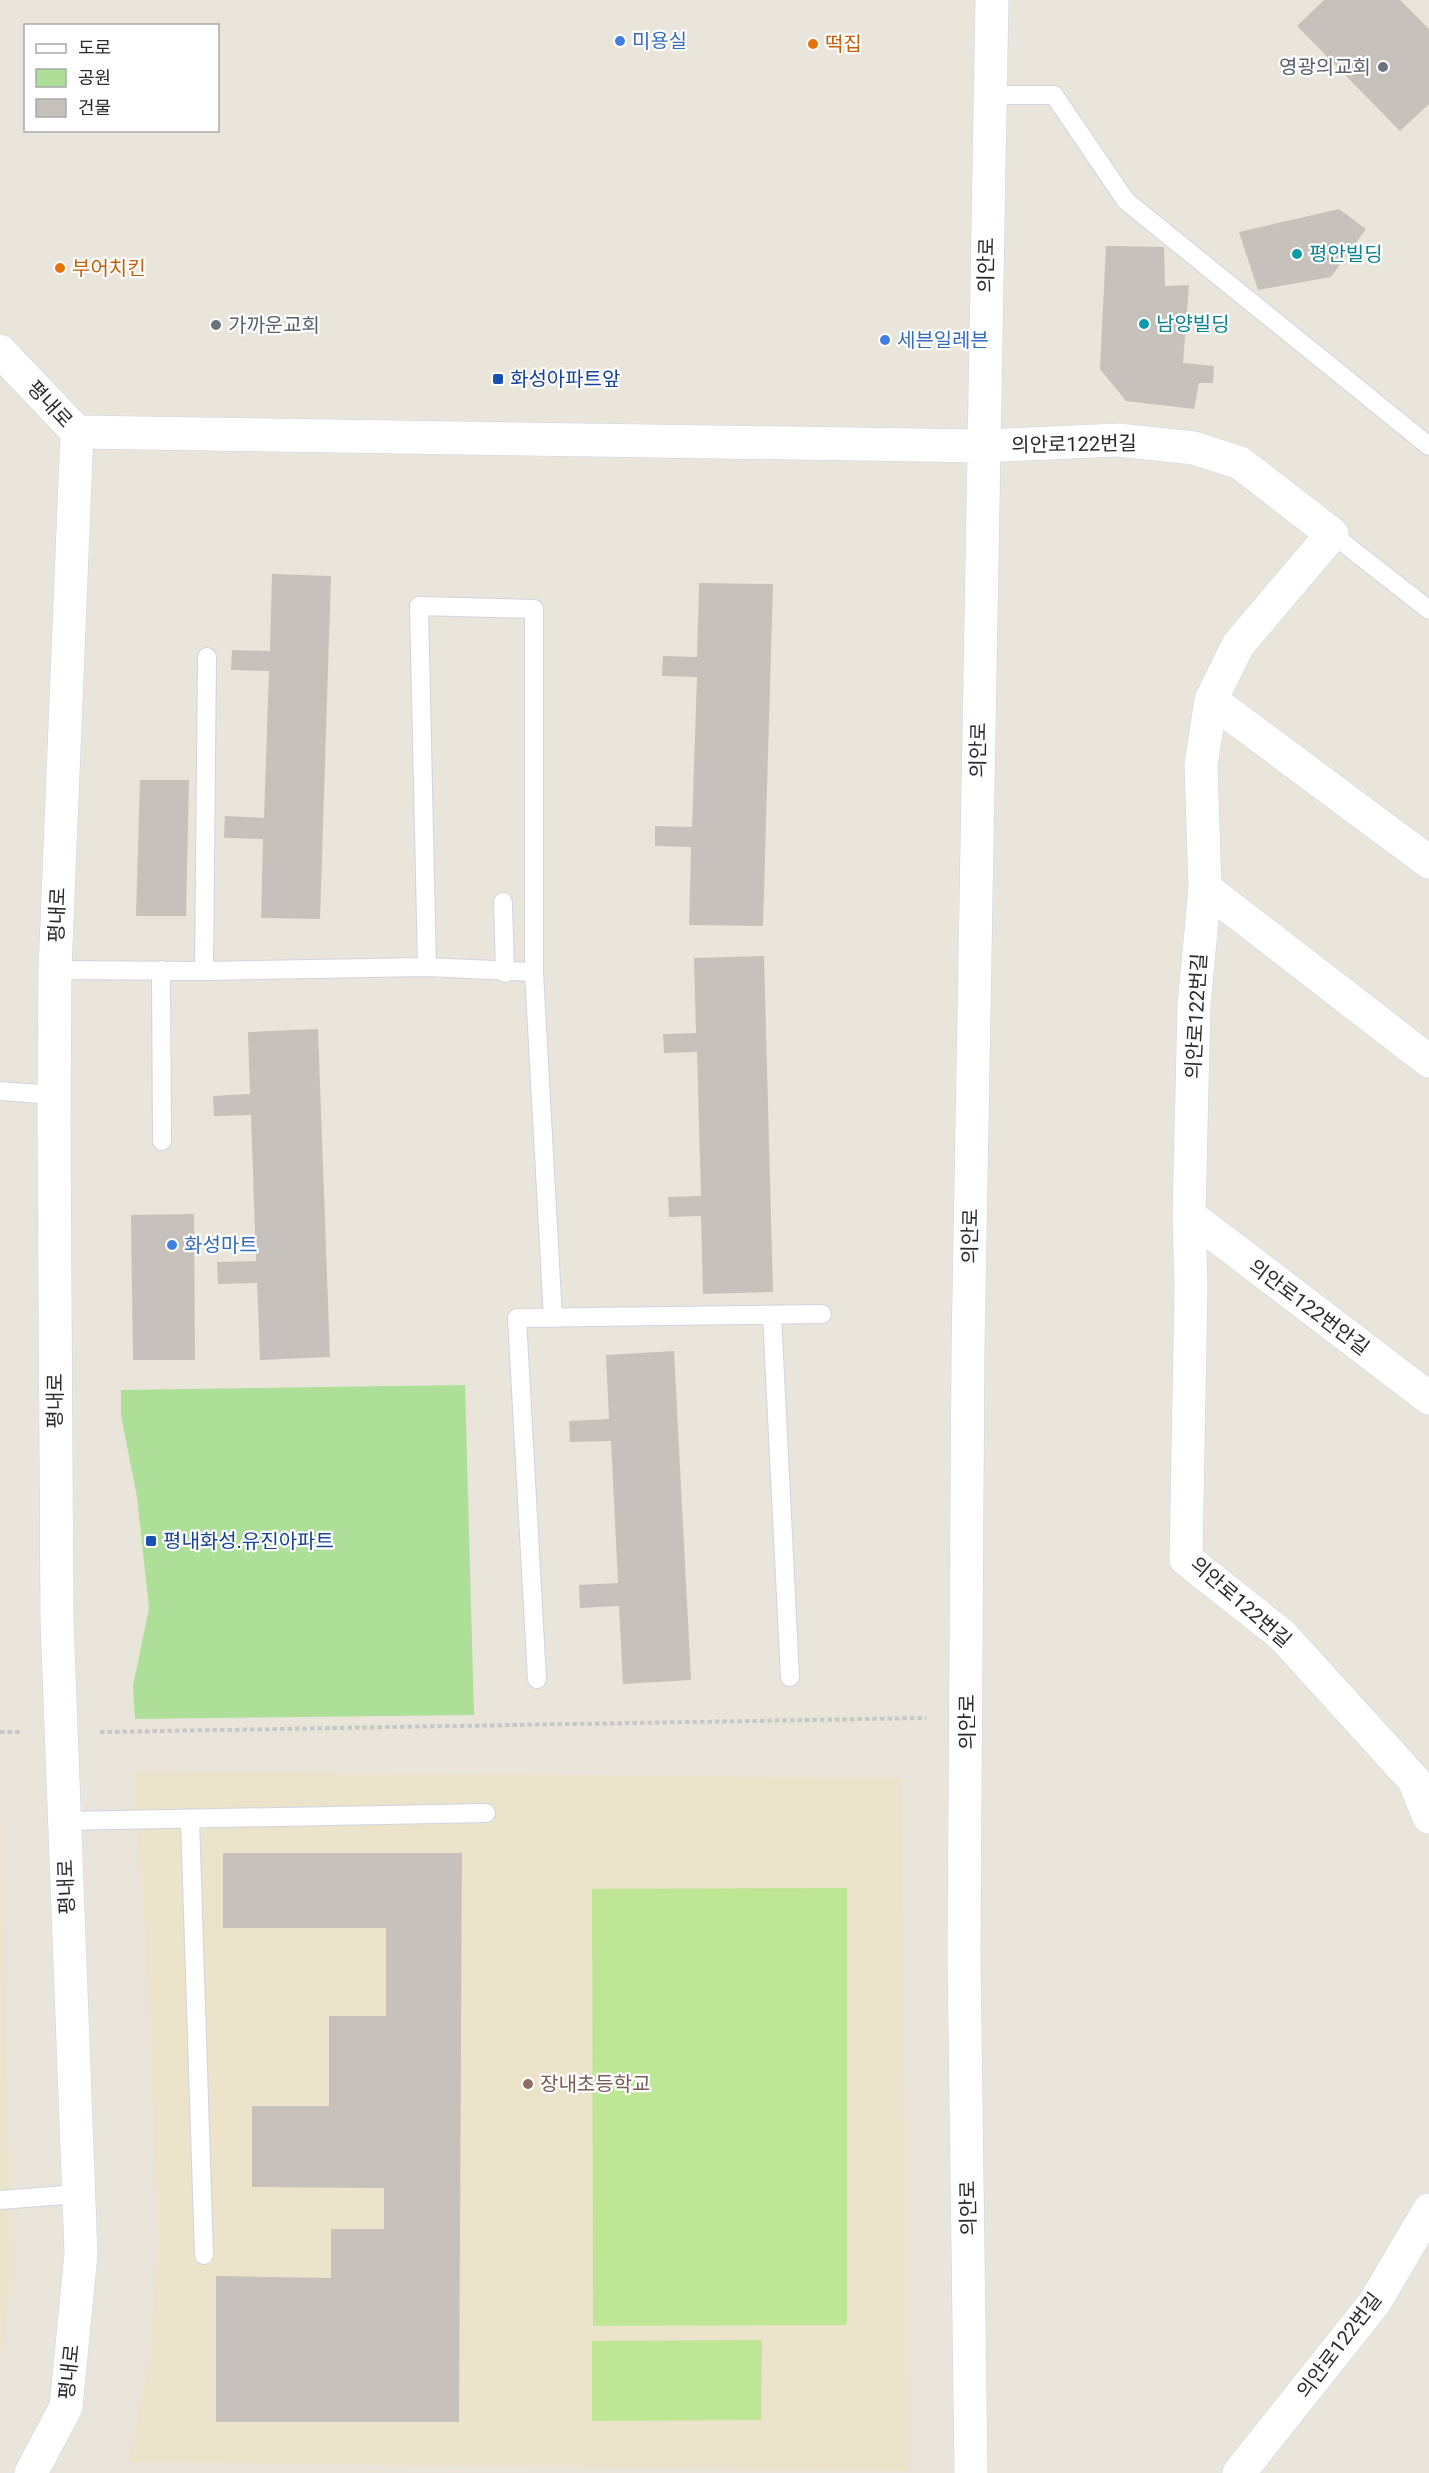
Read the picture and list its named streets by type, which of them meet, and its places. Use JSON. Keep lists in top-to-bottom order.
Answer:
{
  "streets": {
    "street": [
      "의안로",
      "평내로",
      "의안로122번길",
      "의안로122번안길"
    ]
  },
  "crossings": [
    ["의안로", "의안로122번길"],
    ["평내로", "의안로122번길"],
    ["의안로122번길", "의안로122번안길"]
  ],
  "places": {
    "other": [
      "미용실",
      "떡집",
      "영광의교회",
      "평안빌딩",
      "부어치킨",
      "남양빌딩",
      "가까운교회",
      "세븐일레븐",
      "화성마트",
      "장내초등학교"
    ],
    "transit": ["화성아파트앞", "평내화성.유진아파트"]
  },
  "legend": ["도로", "공원", "건물"]
}
